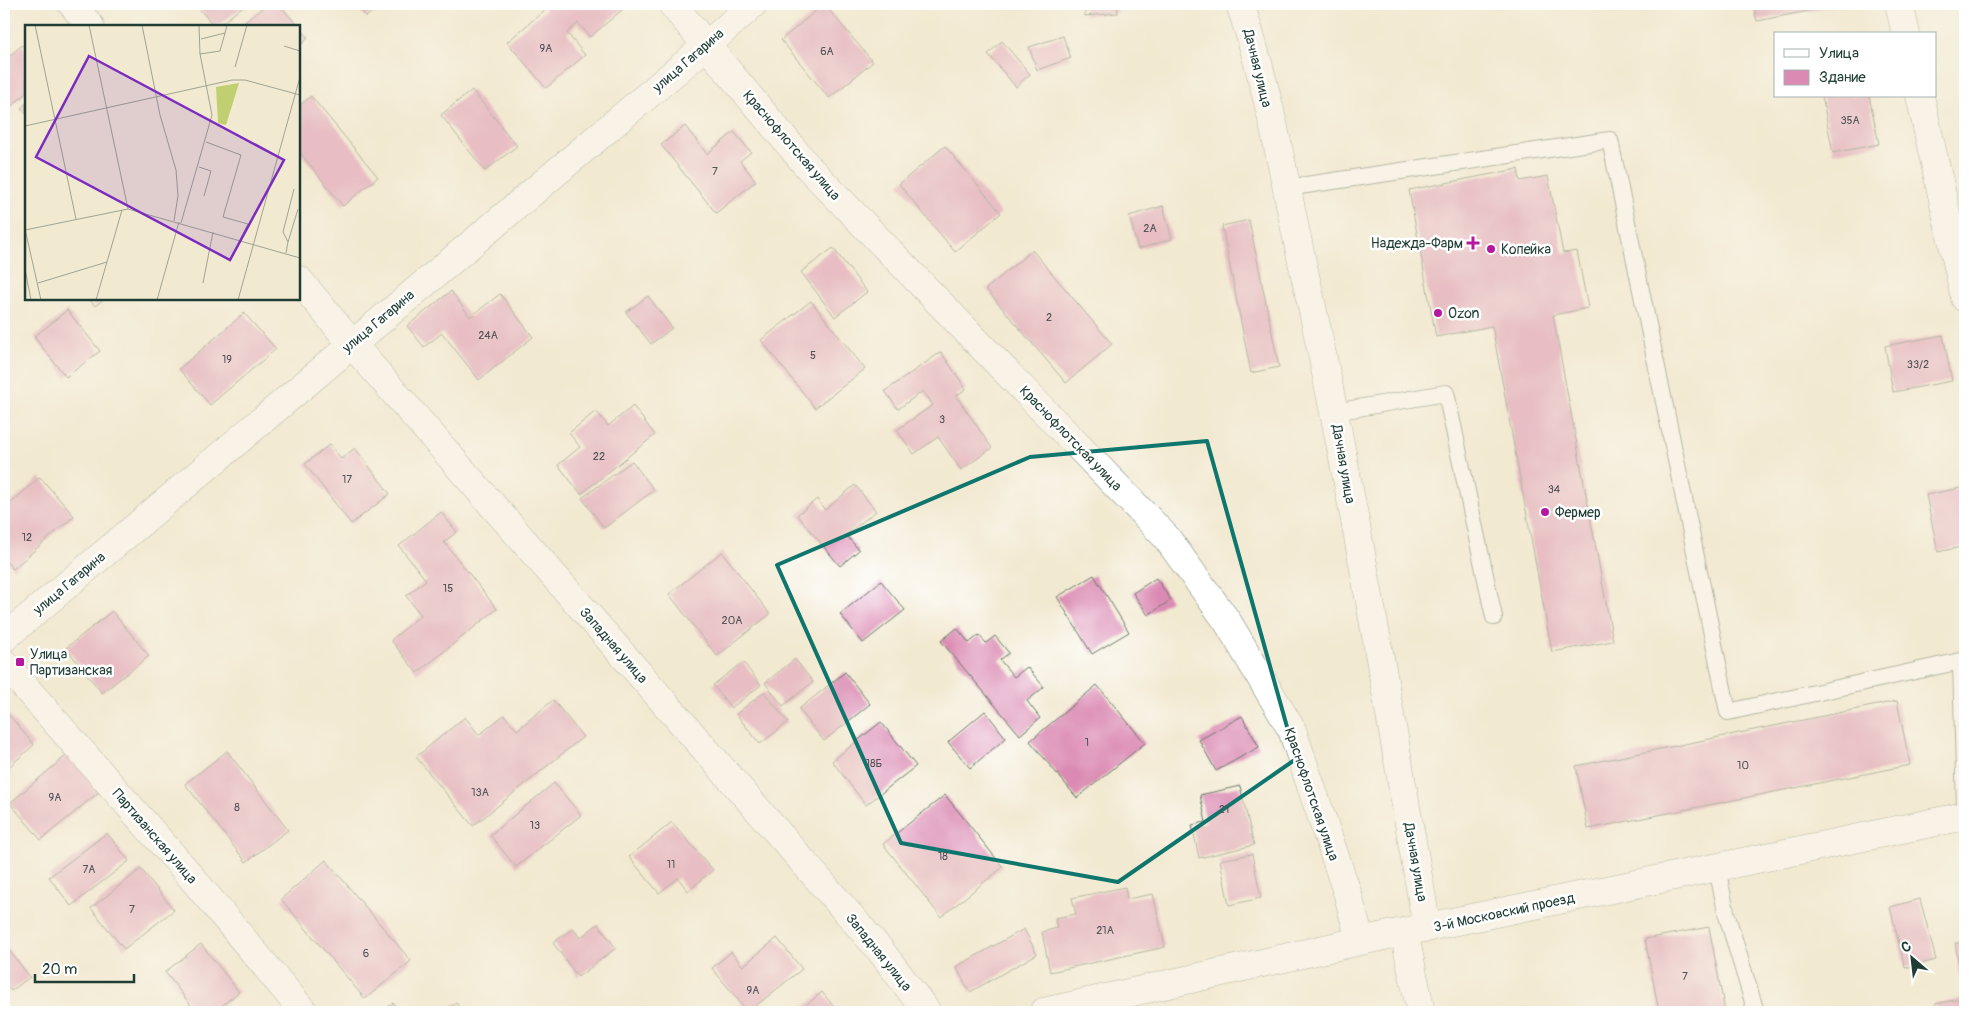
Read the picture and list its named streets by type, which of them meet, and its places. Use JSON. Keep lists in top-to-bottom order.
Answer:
{
  "streets": {
    "street": [
      "улица Гагарина",
      "Дачная улица",
      "Краснофлотская улица",
      "Западная улица",
      "Партизанская улица",
      "3-й Московский проезд"
    ]
  },
  "crossings": [
    ["улица Гагарина", "Краснофлотская улица"],
    ["улица Гагарина", "Западная улица"],
    ["Дачная улица", "3-й Московский проезд"],
    ["Краснофлотская улица", "3-й Московский проезд"]
  ],
  "places": {
    "health": ["Надежда-Фарм"],
    "other": ["Копейка", "Ozon", "Фермер"],
    "transit": ["Улица Партизанская"]
  },
  "house_numbers": [
    "9А",
    "6А",
    "35А",
    "7",
    "2А",
    "2",
    "24А",
    "5",
    "19",
    "33/2",
    "3",
    "22",
    "17",
    "34",
    "12",
    "15",
    "20А",
    "1",
    "18Б",
    "10",
    "13А",
    "9А",
    "8",
    "21",
    "13",
    "18",
    "11",
    "7А",
    "7",
    "21А",
    "6",
    "7",
    "9А"
  ],
  "legend": ["Улица", "Здание"],
  "scale_bar": "20 m",
  "north": "top left"
}
